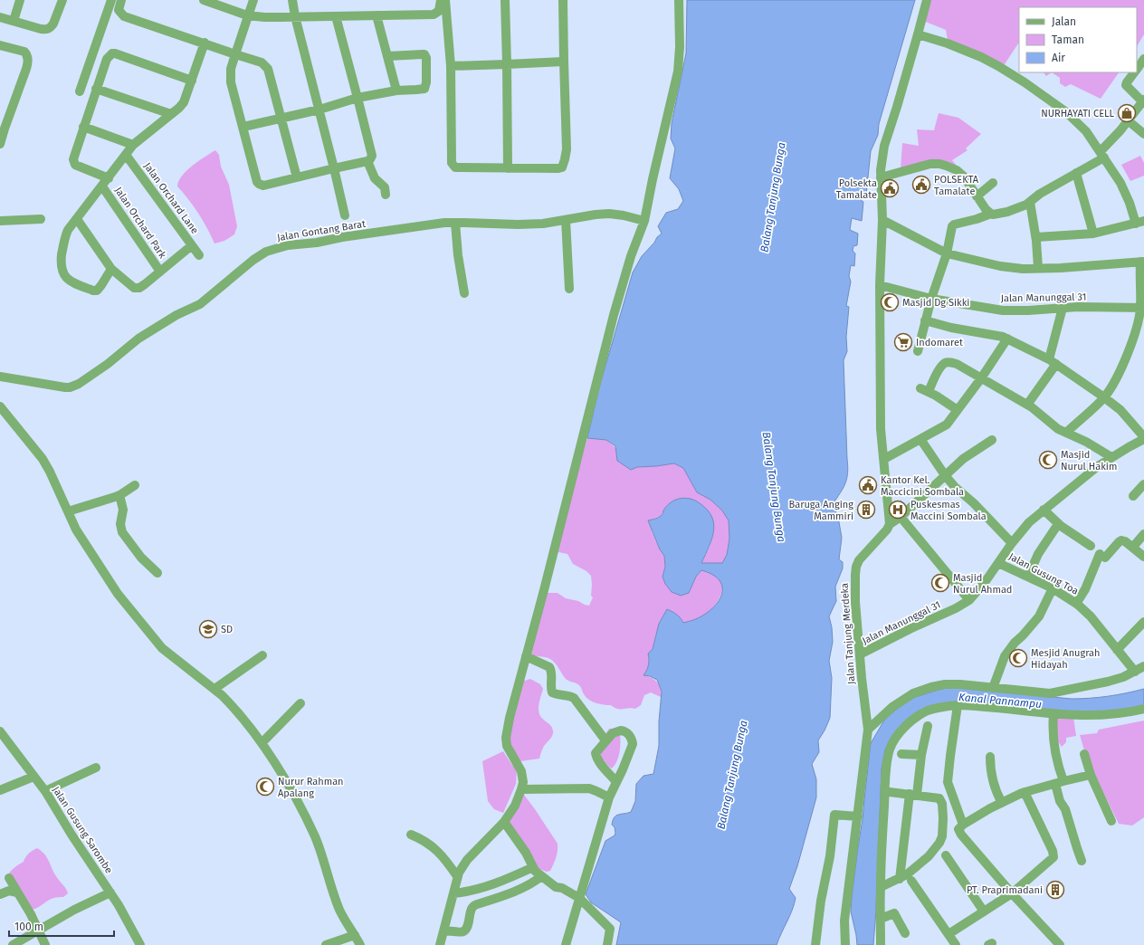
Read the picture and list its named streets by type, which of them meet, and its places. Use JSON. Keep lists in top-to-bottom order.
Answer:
{
  "streets": {
    "street": [
      "Jalan Orchard Lane",
      "Jalan Orchard Park",
      "Jalan Gontang Barat",
      "Jalan Manunggal 31",
      "Jalan Gusung Toa",
      "Jalan Tanjung Merdeka",
      "Jalan Gusung Sarombe"
    ]
  },
  "crossings": [
    ["Jalan Manunggal 31", "Jalan Gusung Toa"],
    ["Jalan Manunggal 31", "Jalan Tanjung Merdeka"]
  ],
  "water": ["Balang Tanjung Bunga", "Kanal Pannampu"],
  "places": {
    "shop": ["NURHAYATI CELL"],
    "public building": ["POLSEKTA Tamalate", "Polsekta Tamalate", "Kantor Kel. Maccicini Sombala"],
    "mosque": [
      "Masjid Dg Sikki",
      "Masjid Nurul Hakim",
      "Masjid Nurul Ahmad",
      "Mesjid Anugrah Hidayah",
      "Nurur Rahman Apalang"
    ],
    "supermarket": ["Indomaret"],
    "building": ["Baruga Anging Mammiri", "PT. Praprimadani"],
    "hospital": ["Puskesmas Maccini Sombala"],
    "school or university": ["SD"]
  },
  "legend": ["Jalan", "Taman", "Air"],
  "scale_bar": "100 m"
}
